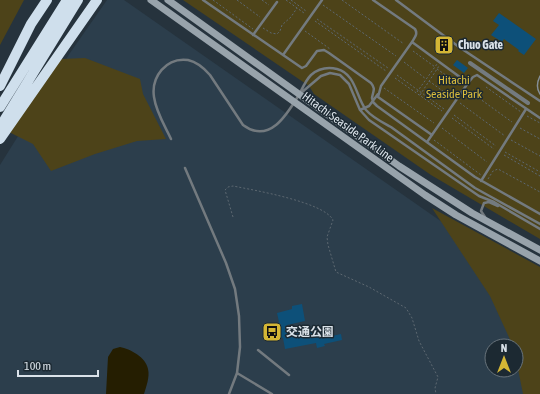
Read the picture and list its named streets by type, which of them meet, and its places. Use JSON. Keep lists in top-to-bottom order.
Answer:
{
  "streets": {
    "main road": ["Hitachi Seaside Park Line"]
  },
  "parks": ["Hitachi Seaside Park"],
  "places": {
    "building": ["Chuo Gate"],
    "bus stop": ["交通公園"]
  },
  "scale_bar": "100 m",
  "north": "top"
}
